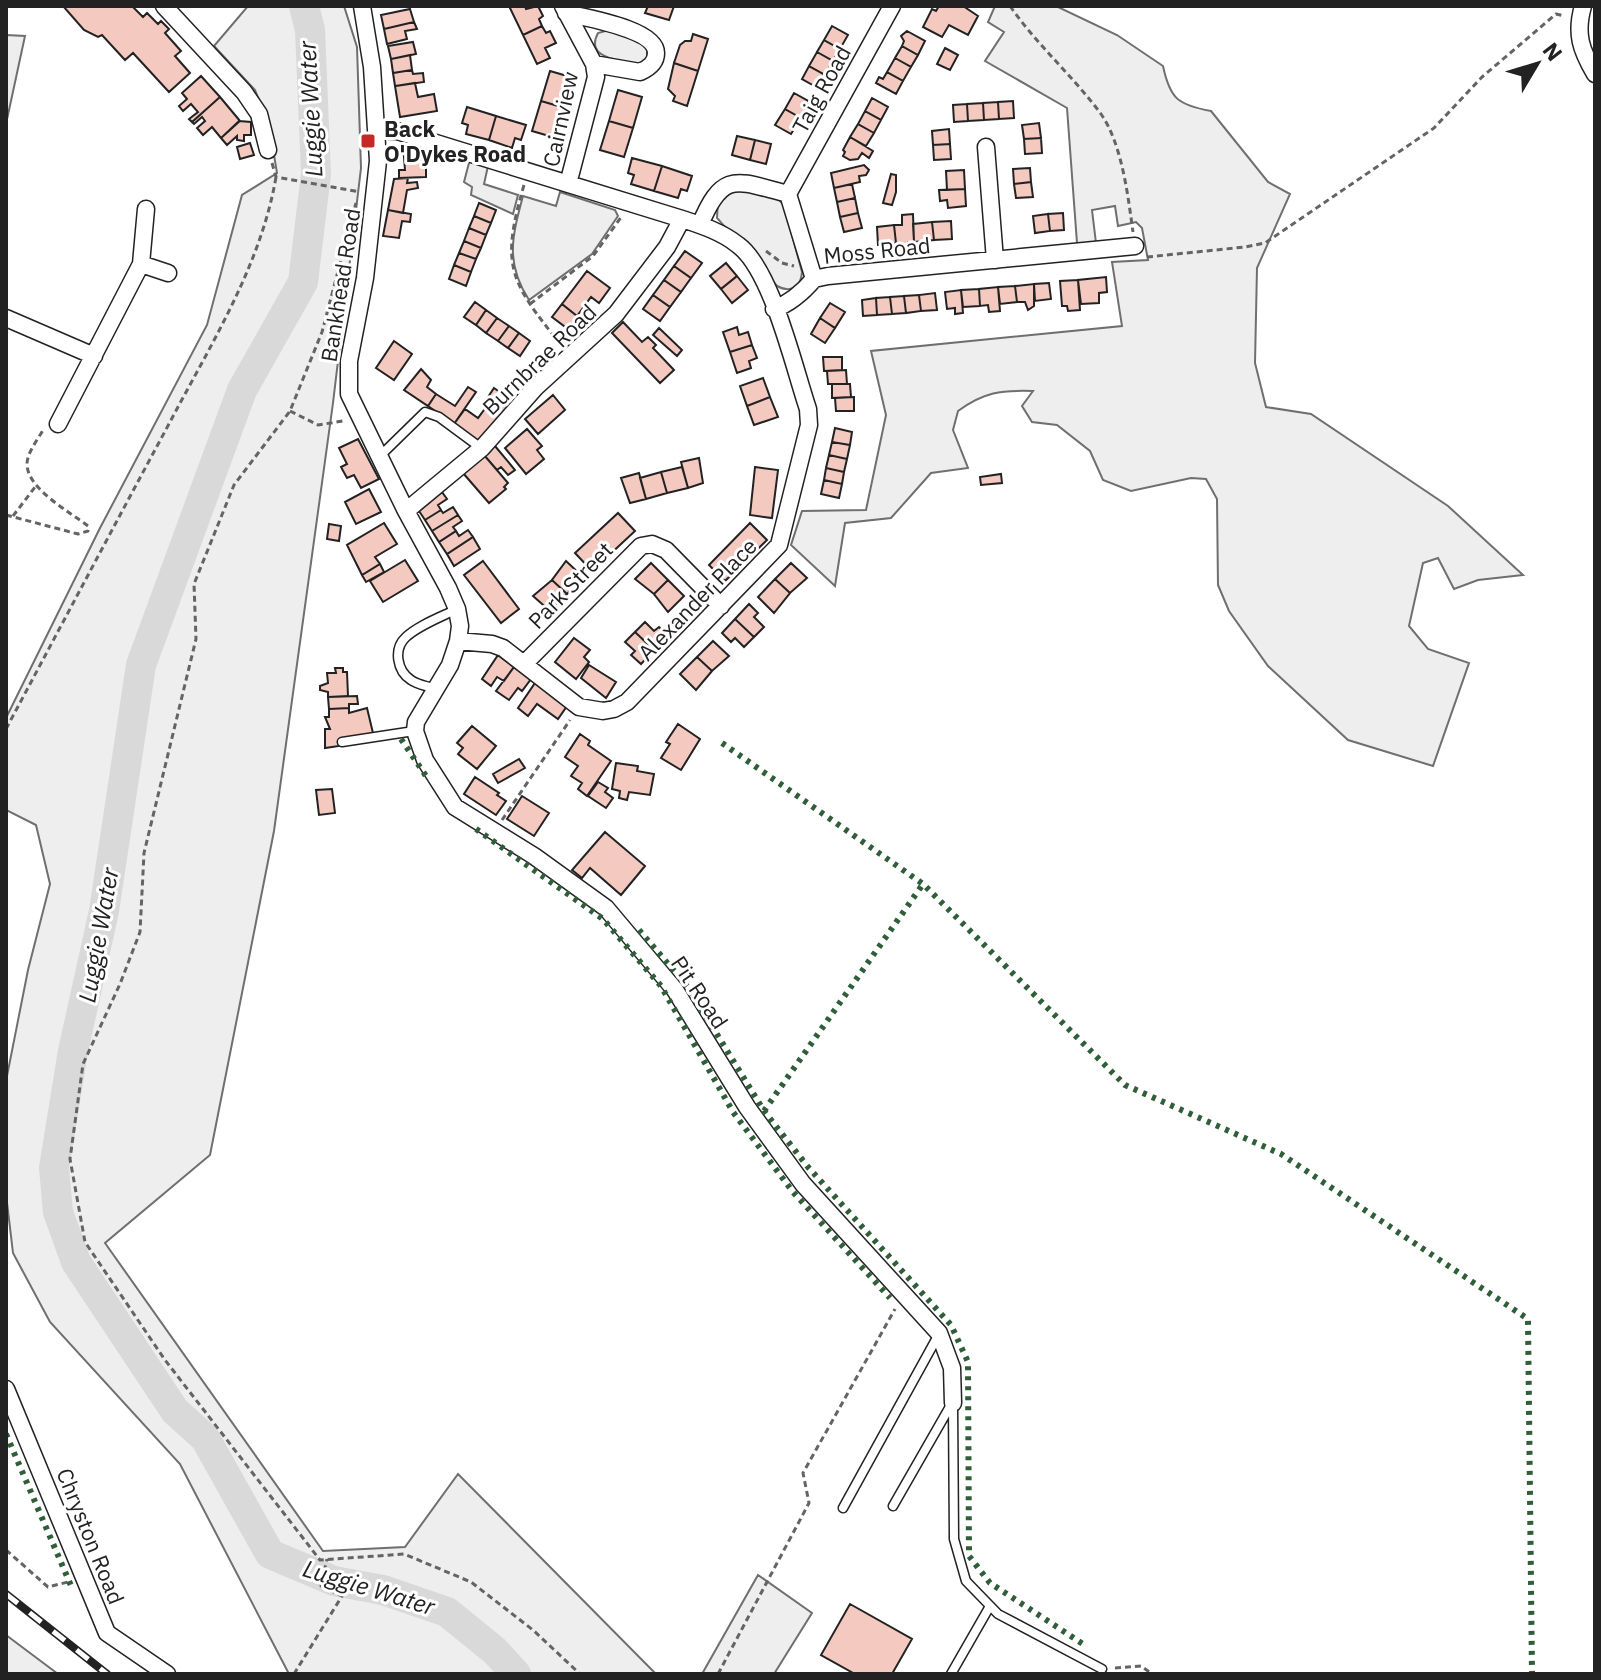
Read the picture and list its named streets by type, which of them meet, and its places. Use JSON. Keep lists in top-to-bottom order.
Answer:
{
  "streets": {
    "street": [
      "Taig Road",
      "Cairnview",
      "Moss Road",
      "Bankhead Road",
      "Burnbrae Road",
      "Park Street",
      "Alexander Place",
      "Pit Road",
      "Chryston Road"
    ]
  },
  "crossings": [
    ["Cairnview", "Alexander Place"],
    ["Moss Road", "Alexander Place"],
    ["Bankhead Road", "Burnbrae Road"],
    ["Bankhead Road", "Alexander Place"],
    ["Burnbrae Road", "Alexander Place"],
    ["Park Street", "Alexander Place"]
  ],
  "water": ["Luggie Water"],
  "places": {
    "transit": ["Back O'Dykes Road"]
  },
  "north": "top right"
}
